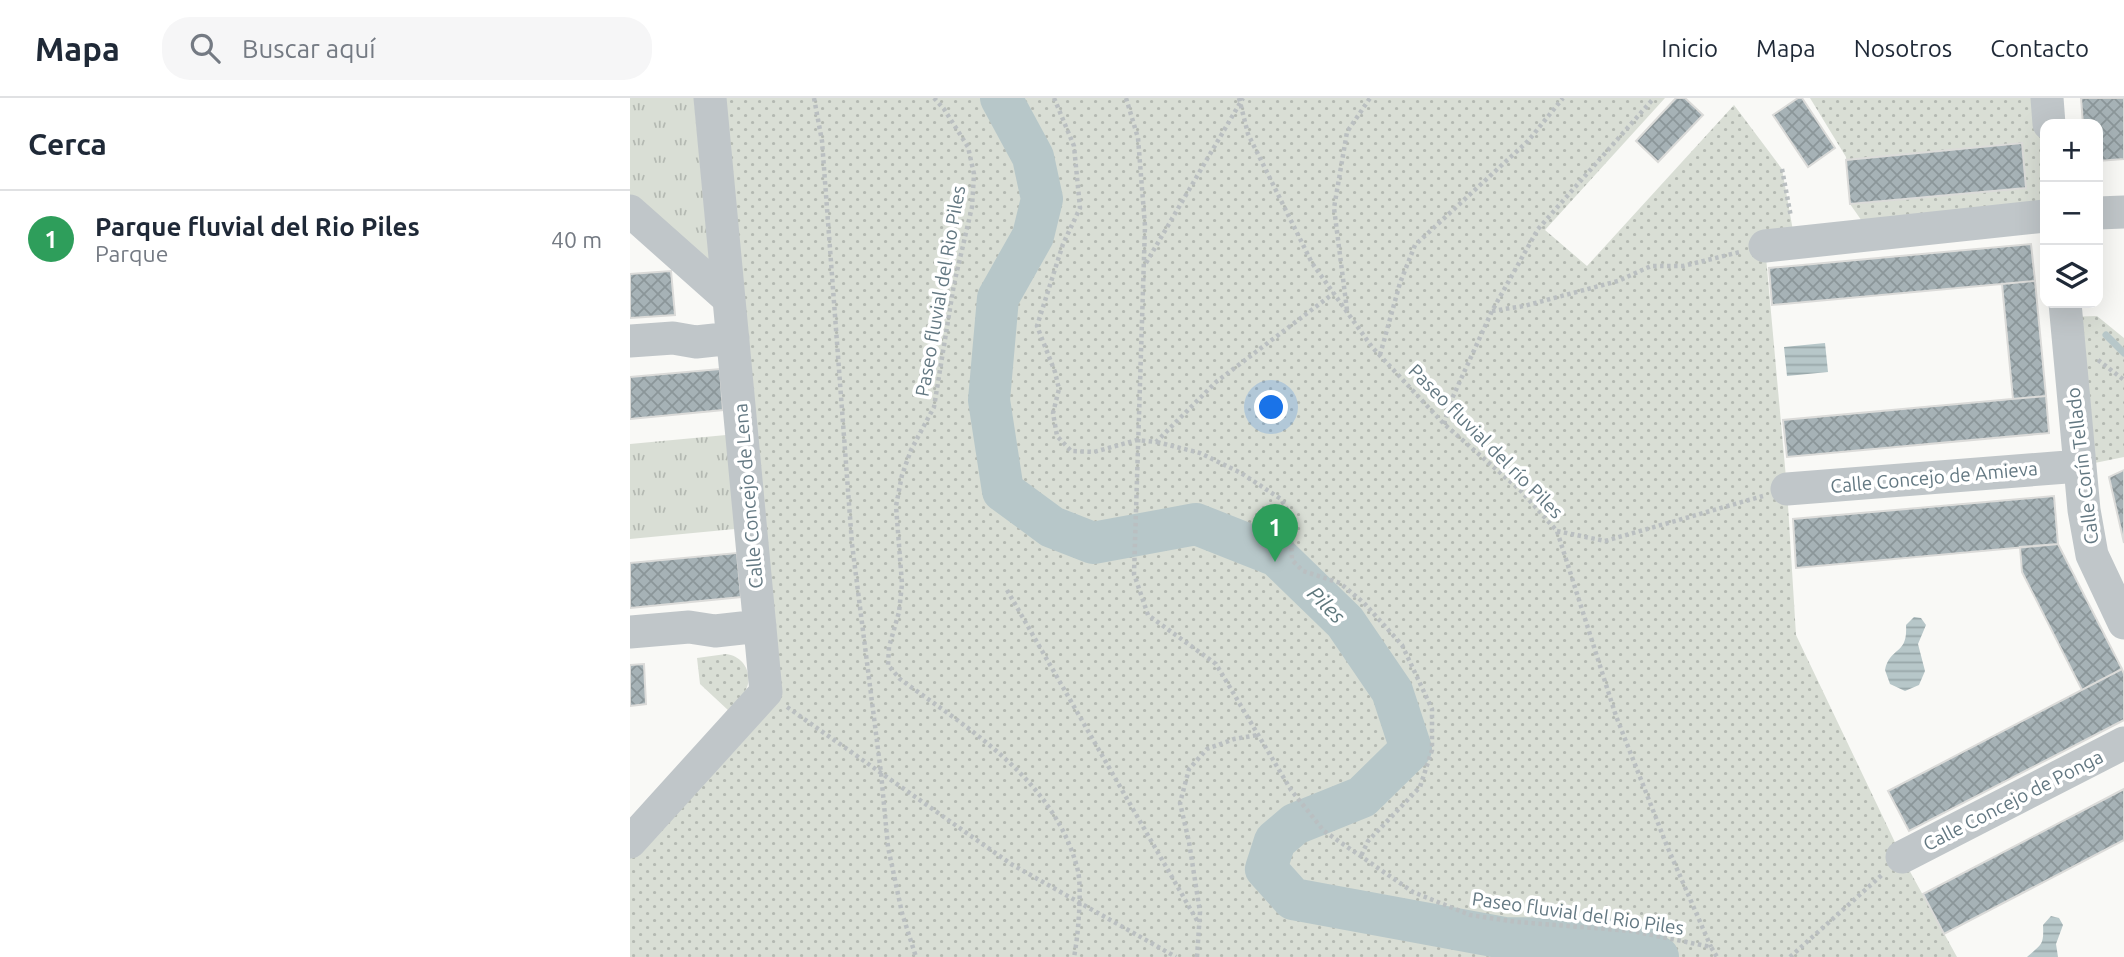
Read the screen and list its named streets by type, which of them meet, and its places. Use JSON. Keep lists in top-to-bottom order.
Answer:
{
  "streets": {
    "street": [
      "Calle Corín Tellado",
      "Calle Concejo de Amieva",
      "Calle Concejo de Lena",
      "Calle Concejo de Ponga"
    ],
    "path": ["Paseo fluvial del Rio Piles", "Paseo fluvial del río Piles"]
  },
  "crossings": [
    ["Paseo fluvial del Rio Piles", "Paseo fluvial del río Piles"],
    ["Calle Corín Tellado", "Calle Concejo de Amieva"]
  ],
  "water": ["Piles"],
  "page": {
    "header": "Mapa",
    "search": "Buscar aquí",
    "nav": [
      "Inicio",
      "Mapa",
      "Nosotros",
      "Contacto"
    ],
    "heading": "Cerca",
    "map_buttons": ["+", "−"],
    "list": [
      {
        "mark": "1",
        "name": "Parque fluvial del Rio Piles",
        "note": "Parque",
        "value": "40 m"
      }
    ],
    "pins": "1"
  }
}
